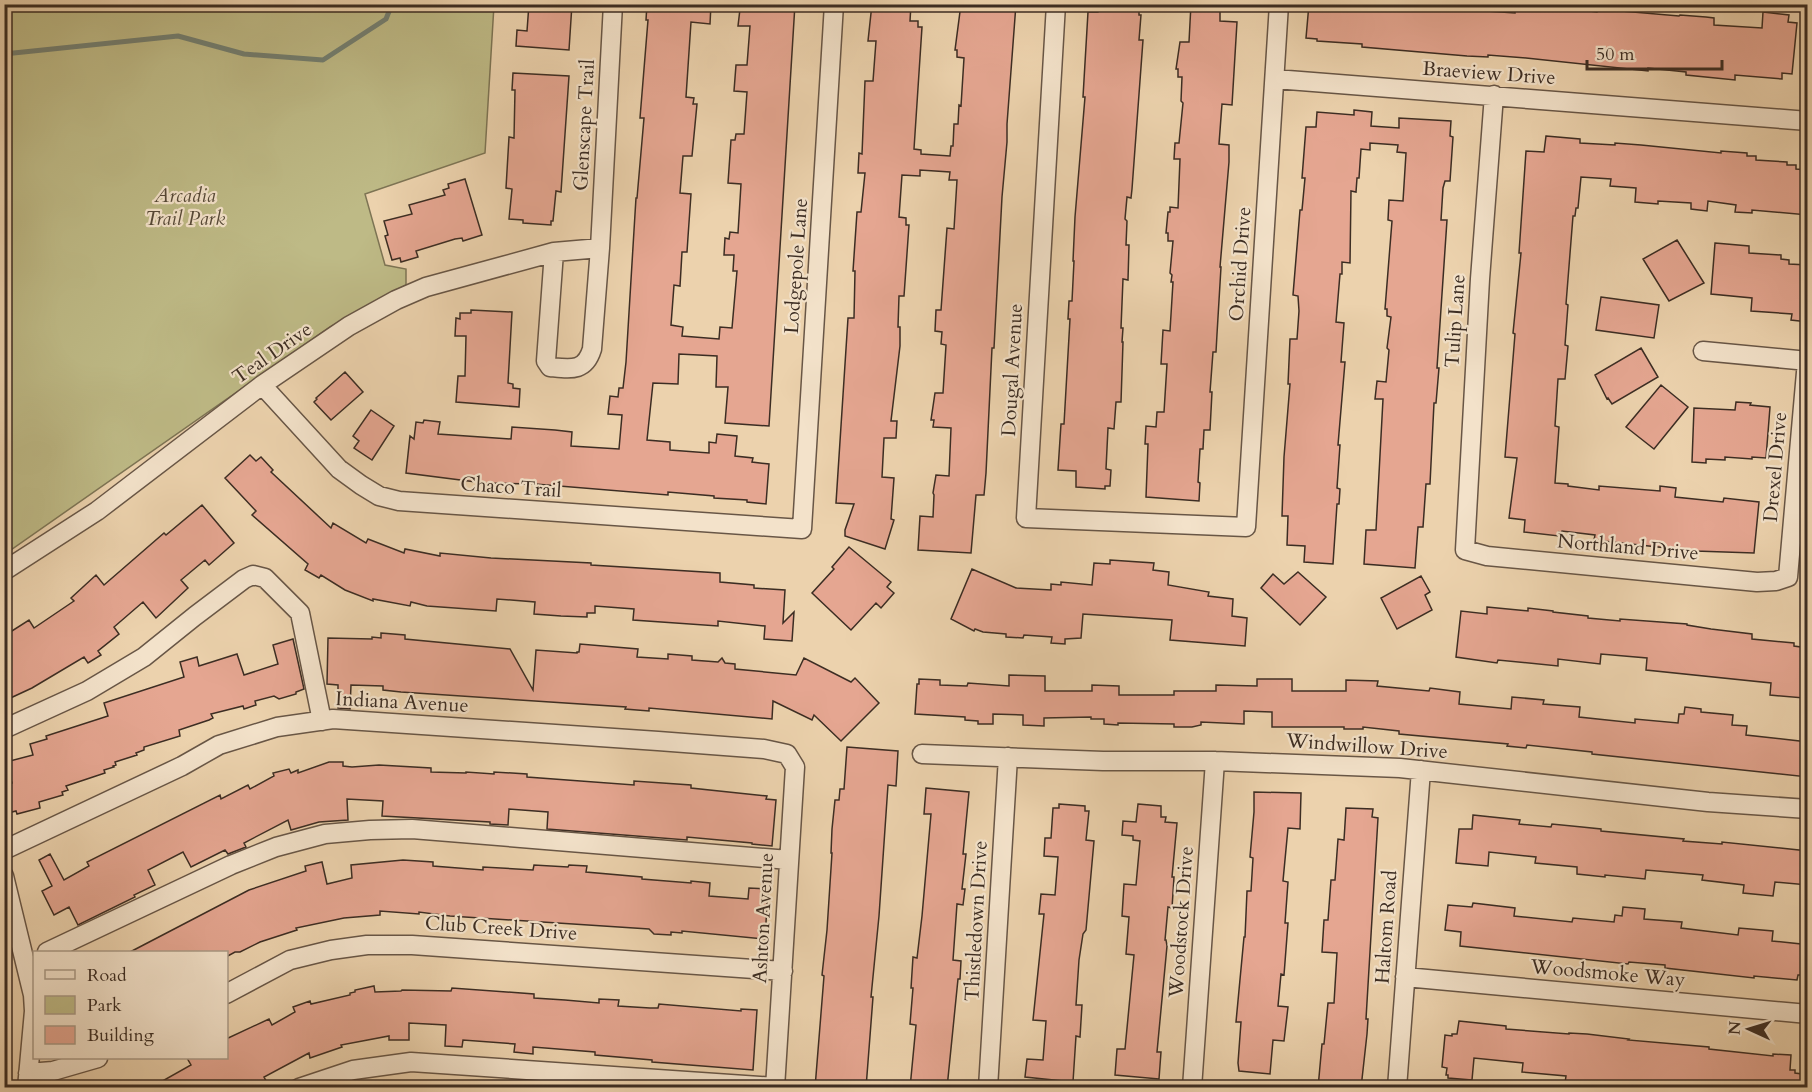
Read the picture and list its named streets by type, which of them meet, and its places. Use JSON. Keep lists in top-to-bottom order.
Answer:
{
  "streets": {
    "street": [
      "Braeview Drive",
      "Glenscape Trail",
      "Orchid Drive",
      "Lodgepole Lane",
      "Tulip Lane",
      "Teal Drive",
      "Dougal Avenue",
      "Drexel Drive",
      "Chaco Trail",
      "Northland Drive",
      "Indiana Avenue",
      "Windwillow Drive",
      "Ashton Avenue",
      "Thistledown Drive",
      "Woodstock Drive",
      "Haltom Road",
      "Club Creek Drive",
      "Woodsmoke Way"
    ]
  },
  "crossings": [
    ["Braeview Drive", "Orchid Drive"],
    ["Braeview Drive", "Tulip Lane"],
    ["Glenscape Trail", "Teal Drive"],
    ["Orchid Drive", "Dougal Avenue"],
    ["Lodgepole Lane", "Chaco Trail"],
    ["Tulip Lane", "Northland Drive"],
    ["Teal Drive", "Chaco Trail"],
    ["Drexel Drive", "Northland Drive"],
    ["Indiana Avenue", "Ashton Avenue"],
    ["Windwillow Drive", "Thistledown Drive"],
    ["Windwillow Drive", "Woodstock Drive"],
    ["Windwillow Drive", "Haltom Road"],
    ["Ashton Avenue", "Club Creek Drive"],
    ["Haltom Road", "Woodsmoke Way"]
  ],
  "parks": ["Arcadia Trail Park"],
  "legend": ["Road", "Park", "Building"],
  "scale_bar": "50 m",
  "north": "left"
}
